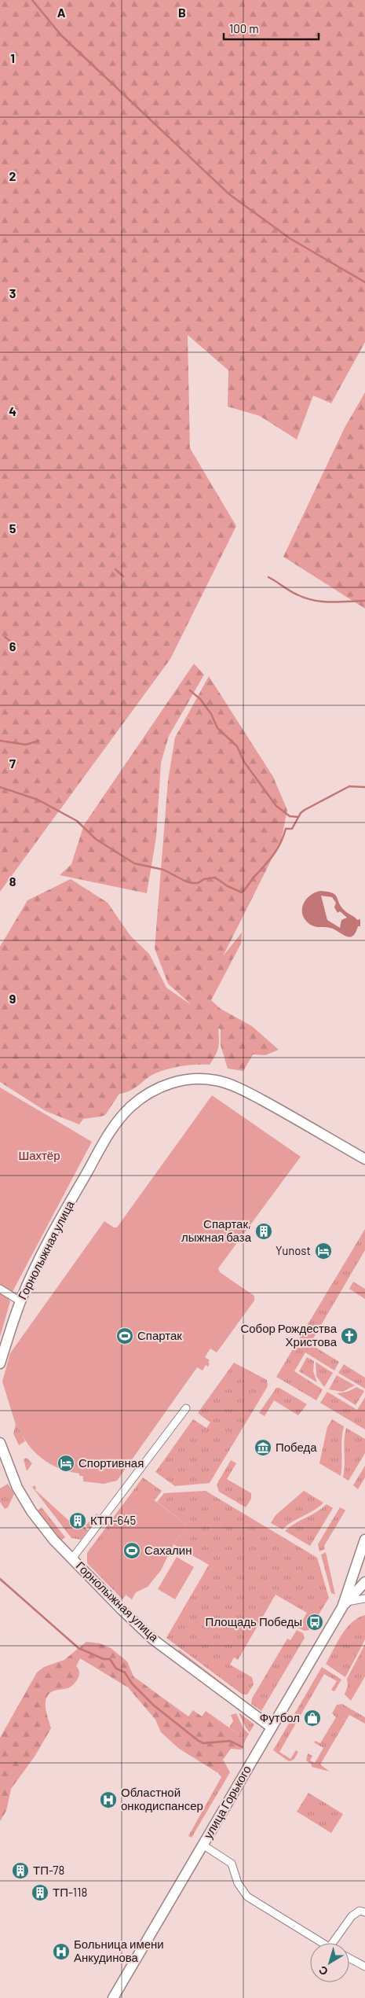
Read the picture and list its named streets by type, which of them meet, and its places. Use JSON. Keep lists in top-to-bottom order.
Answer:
{
  "streets": {
    "street": ["Горнолыжная улица", "улица Горького"]
  },
  "crossings": [
    ["Горнолыжная улица", "улица Горького"]
  ],
  "parks": ["Шахтёр"],
  "places": {
    "building": [
      "Спартак, лыжная база",
      "КТП-645",
      "ТП-78",
      "ТП-118"
    ],
    "hotel": ["Yunost", "Спортивная"],
    "sports": ["Спартак", "Сахалин"],
    "church": ["Собор Рождества Христова"],
    "museum": ["Победа"],
    "bus stop": ["Площадь Победы"],
    "shop": ["Футбол"],
    "hospital": ["Областной онкодиспансер", "Больница имени Анкудинова"]
  },
  "scale_bar": "100 m",
  "north": "bottom left",
  "grid": {
    "columns": ["A", "B"],
    "rows": [
      "1",
      "2",
      "3",
      "4",
      "5",
      "6",
      "7",
      "8",
      "9"
    ]
  }
}
